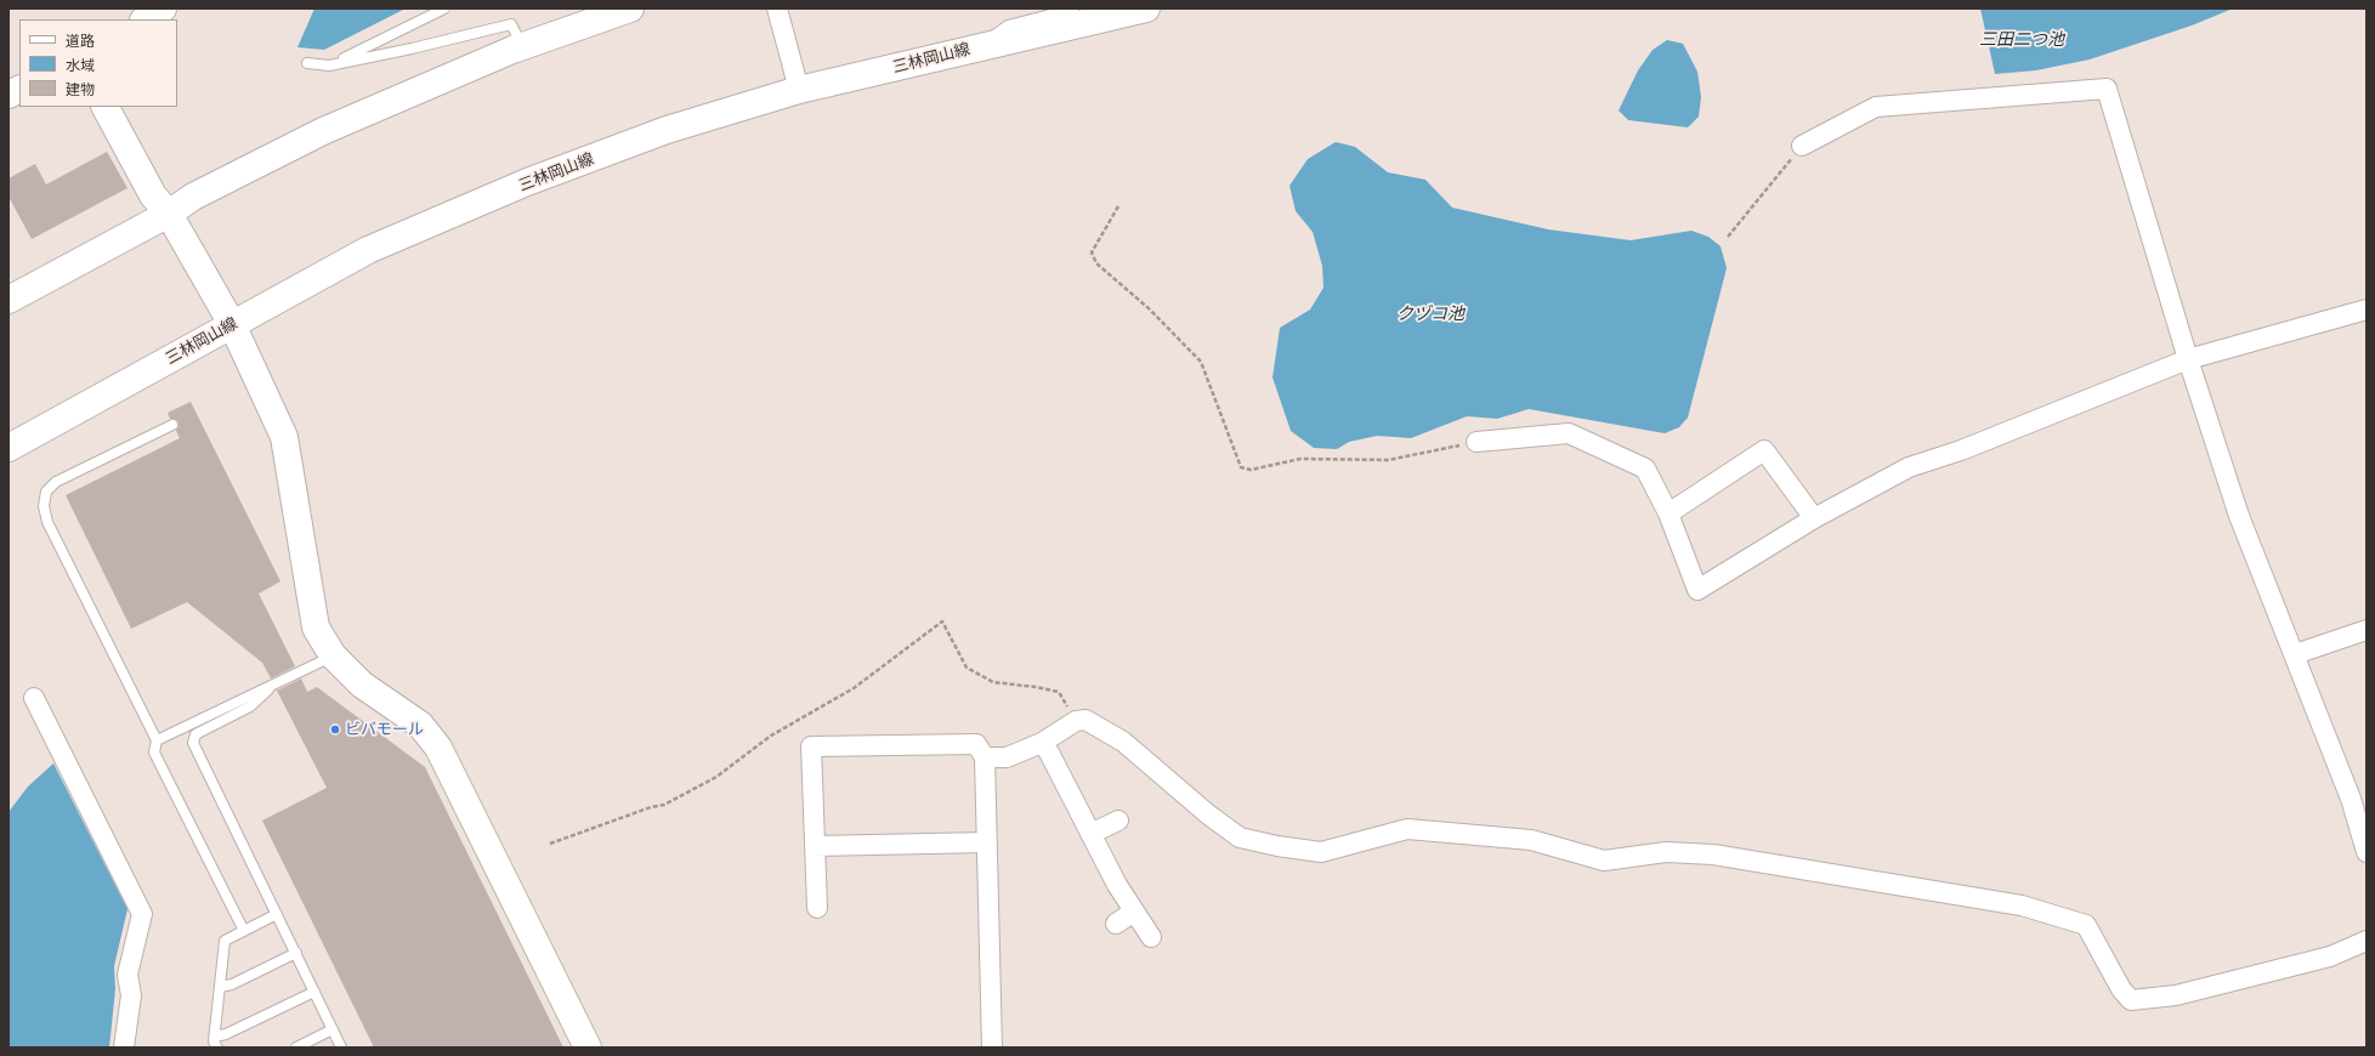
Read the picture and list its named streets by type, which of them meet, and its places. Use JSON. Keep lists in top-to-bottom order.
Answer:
{
  "streets": {
    "main road": ["三林岡山線"]
  },
  "water": ["三田二つ池", "クヅコ池"],
  "places": ["ビバモール"],
  "legend": ["道路", "水域", "建物"]
}
